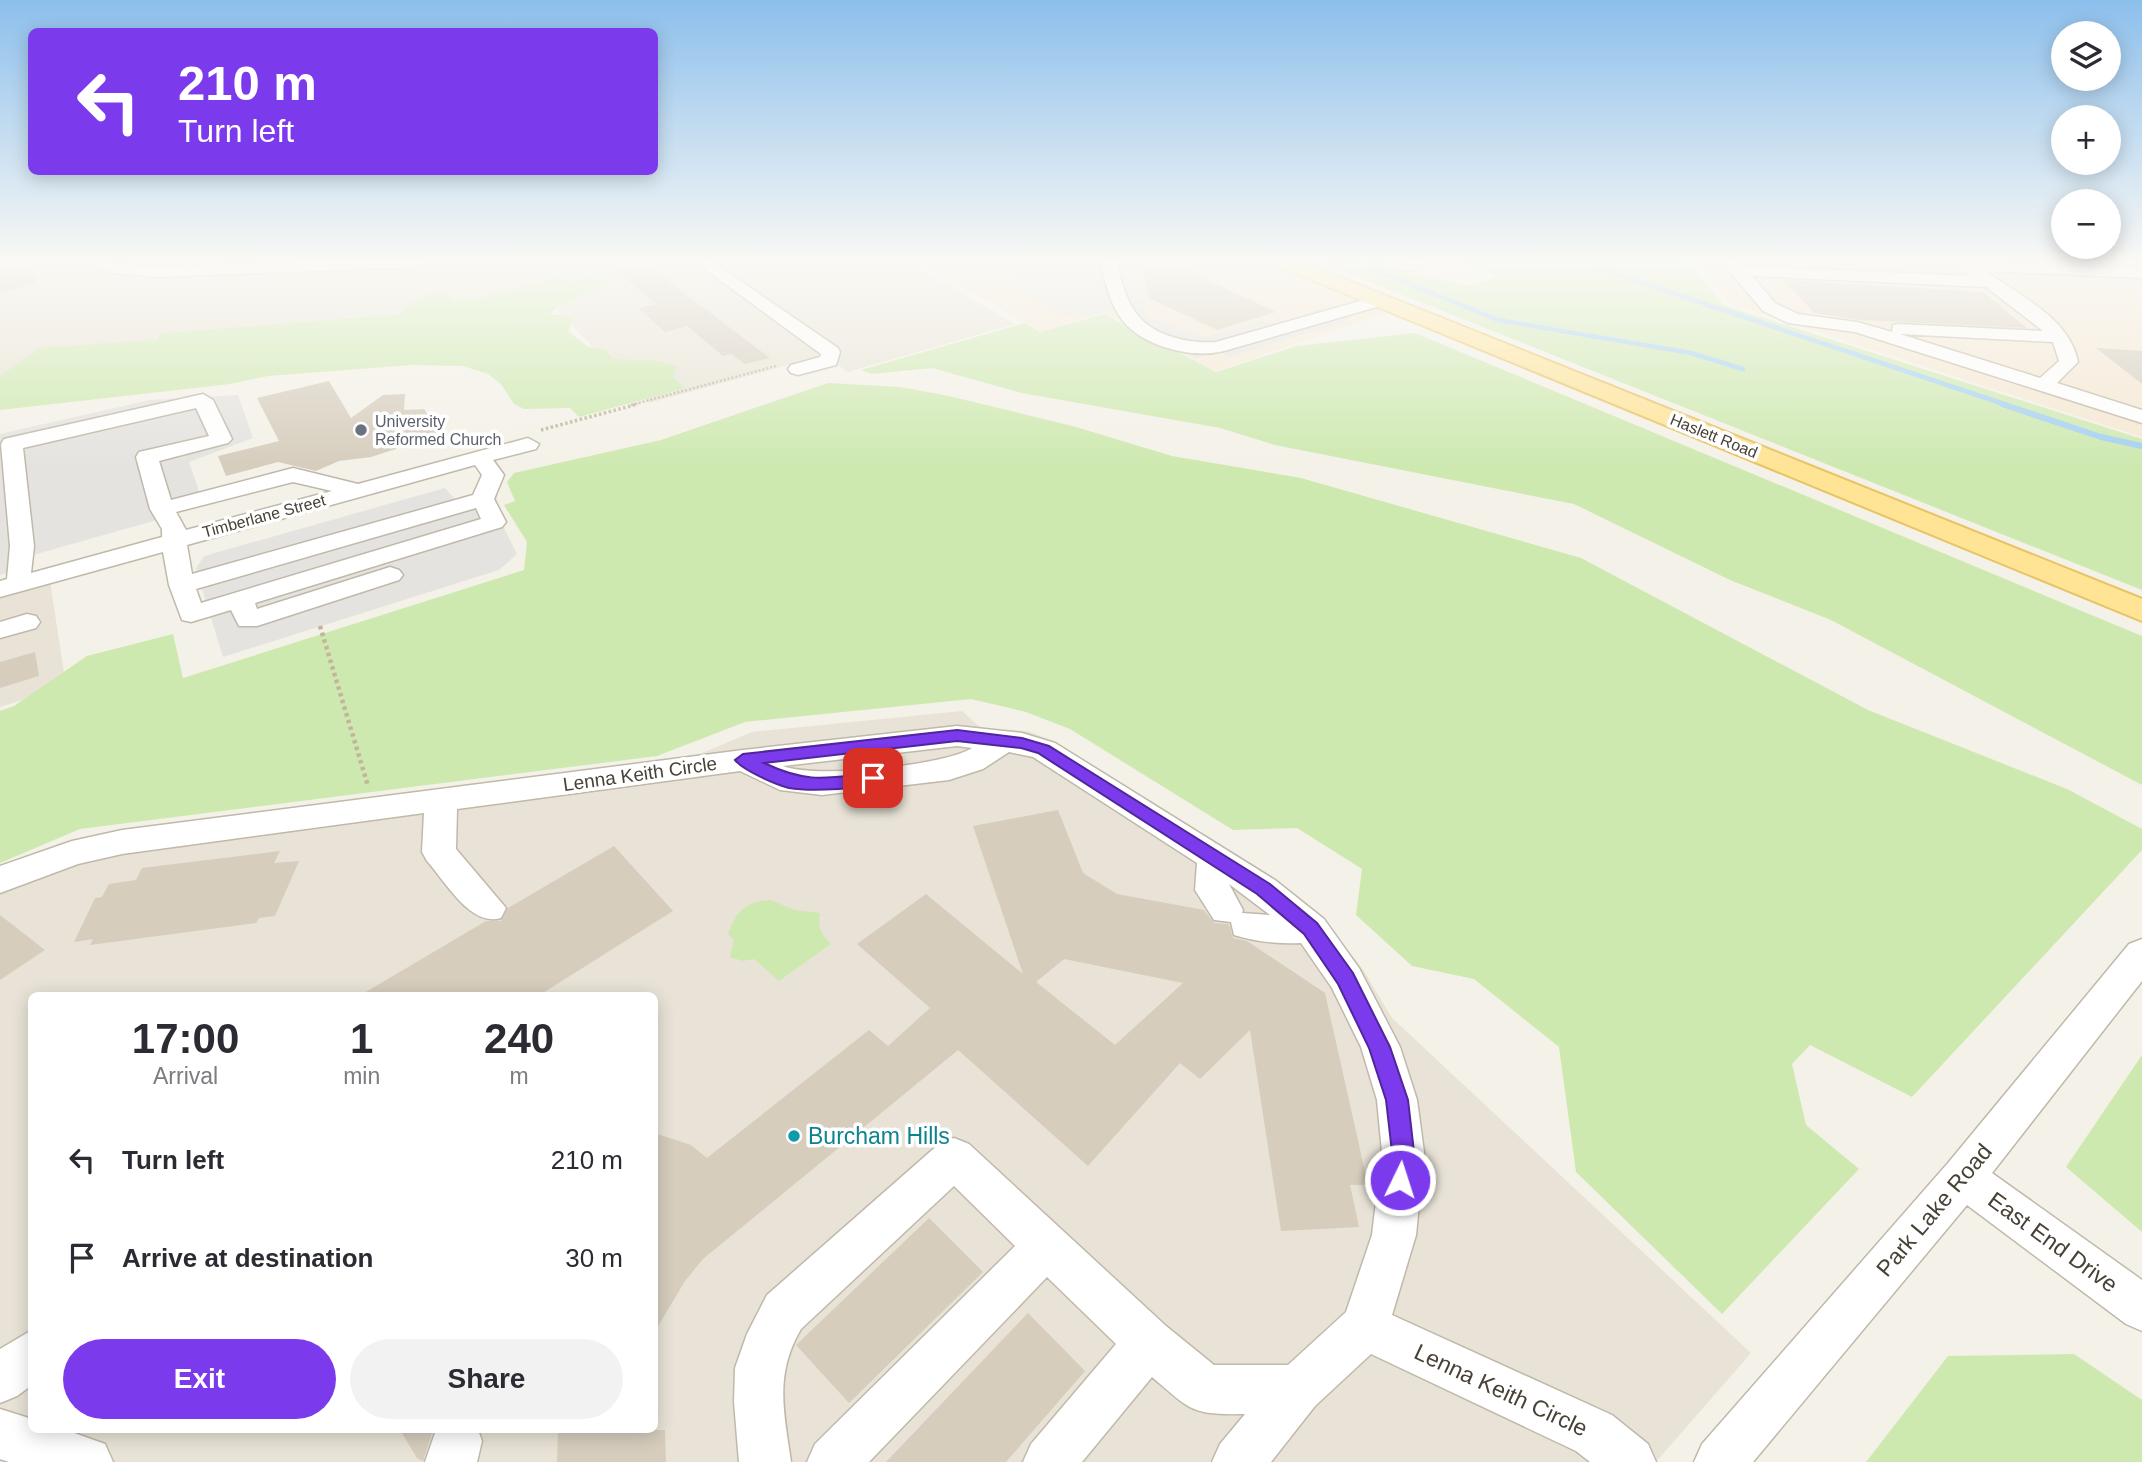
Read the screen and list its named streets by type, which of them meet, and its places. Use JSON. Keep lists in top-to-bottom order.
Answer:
{
  "streets": {
    "main road": ["Haslett Road"],
    "street": [
      "Timberlane Street",
      "Lenna Keith Circle",
      "Park Lake Road",
      "East End Drive"
    ]
  },
  "crossings": [
    ["Park Lake Road", "East End Drive"]
  ],
  "places": ["University Reformed Church", "Burcham Hills"],
  "page": {
    "map_buttons": ["+", "−"],
    "turn": ["210 m", "Turn left"],
    "eta": [
      "17:00",
      "Arrival",
      "1",
      "min",
      "240",
      "m"
    ],
    "list": [
      {
        "name": "Turn left",
        "value": "210 m"
      },
      {
        "name": "Arrive at destination",
        "value": "30 m"
      }
    ],
    "buttons": ["Exit", "Share"]
  }
}
